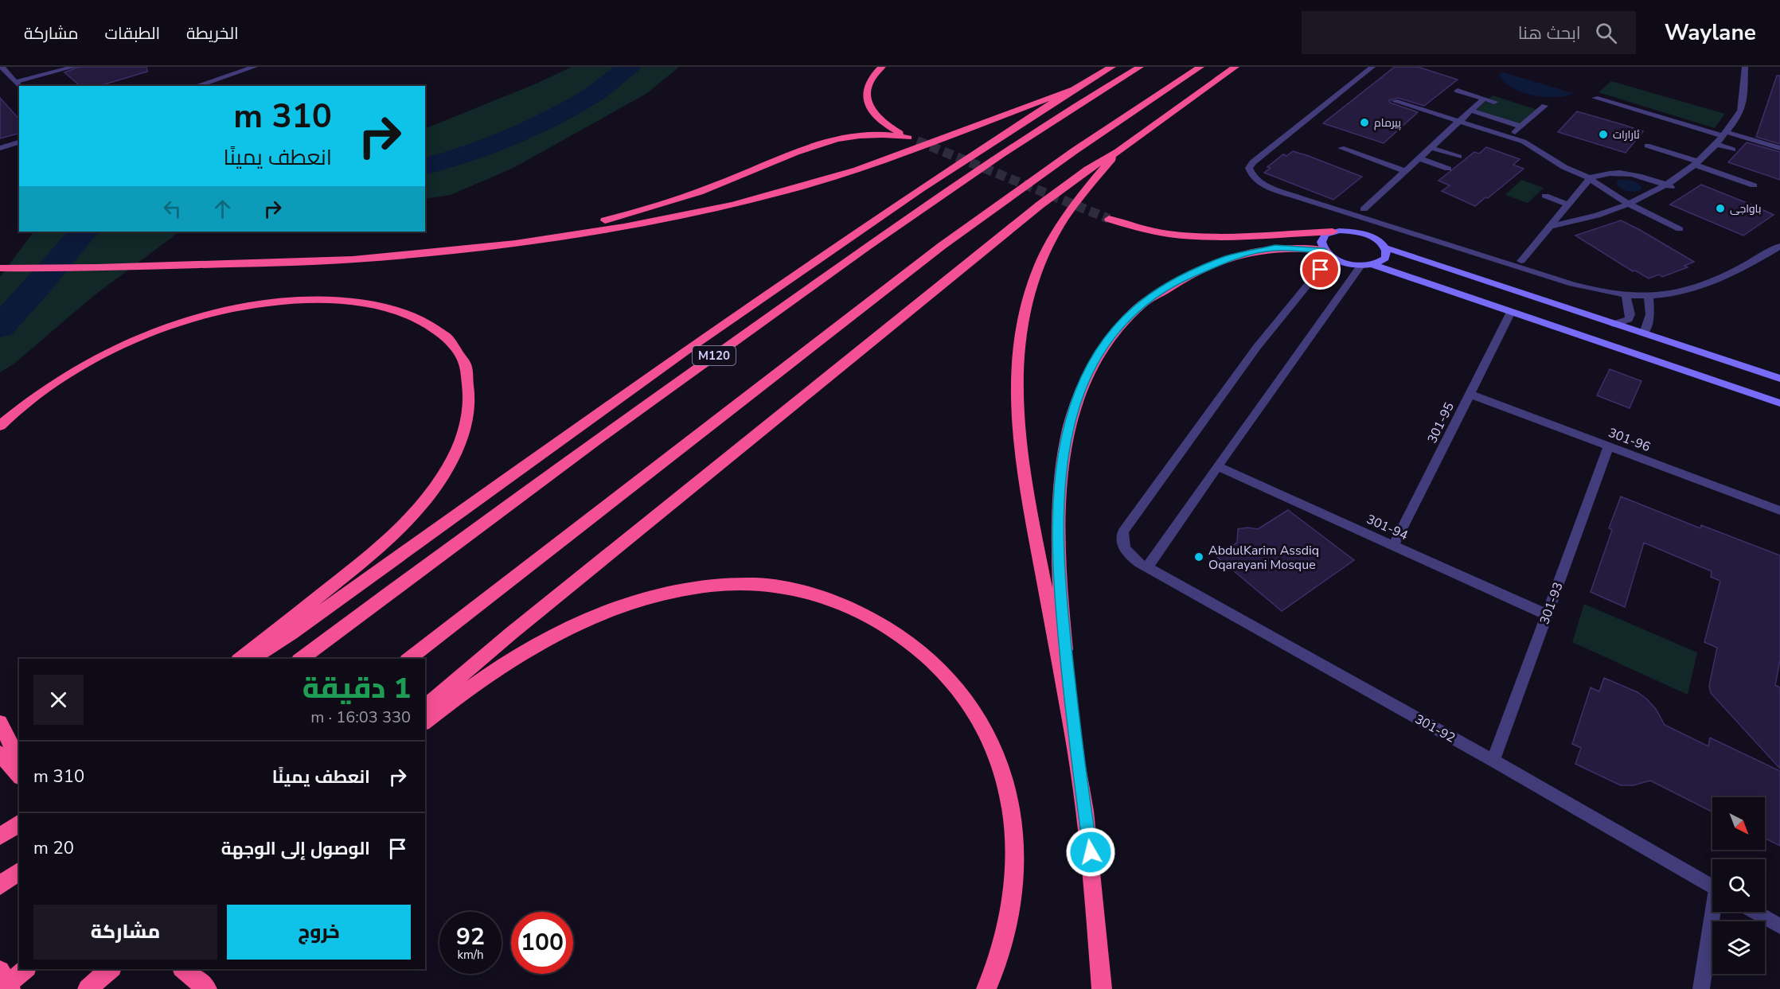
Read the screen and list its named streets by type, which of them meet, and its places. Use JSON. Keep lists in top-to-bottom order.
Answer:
{
  "streets": {
    "highway": ["M120"],
    "street": [
      "301-95",
      "301-96",
      "301-94",
      "301-93",
      "301-92"
    ]
  },
  "crossings": [
    ["301-95", "301-96"],
    ["301-95", "301-94"],
    ["301-96", "301-93"],
    ["301-94", "301-93"],
    ["301-93", "301-92"]
  ],
  "places": [
    "پیرمام",
    "ئارارات",
    "باواجی",
    "AbdulKarim Assdiq Oqarayani Mosque"
  ],
  "north": "bottom right",
  "page": {
    "header": "Waylane",
    "search": "ابحث هنا",
    "nav": ["الخريطة", "الطبقات", "مشاركة"],
    "turn": ["310 m", "انعطف يمينًا"],
    "heading": ["1 دقيقة", "330 m · 16:03"],
    "list": [
      {
        "name": "انعطف يمينًا",
        "value": "310 m"
      },
      {
        "name": "الوصول إلى الوجهة",
        "value": "20 m"
      }
    ],
    "buttons": ["خروج", "مشاركة"],
    "speed": "92 km/h",
    "limit": "100"
  }
}
